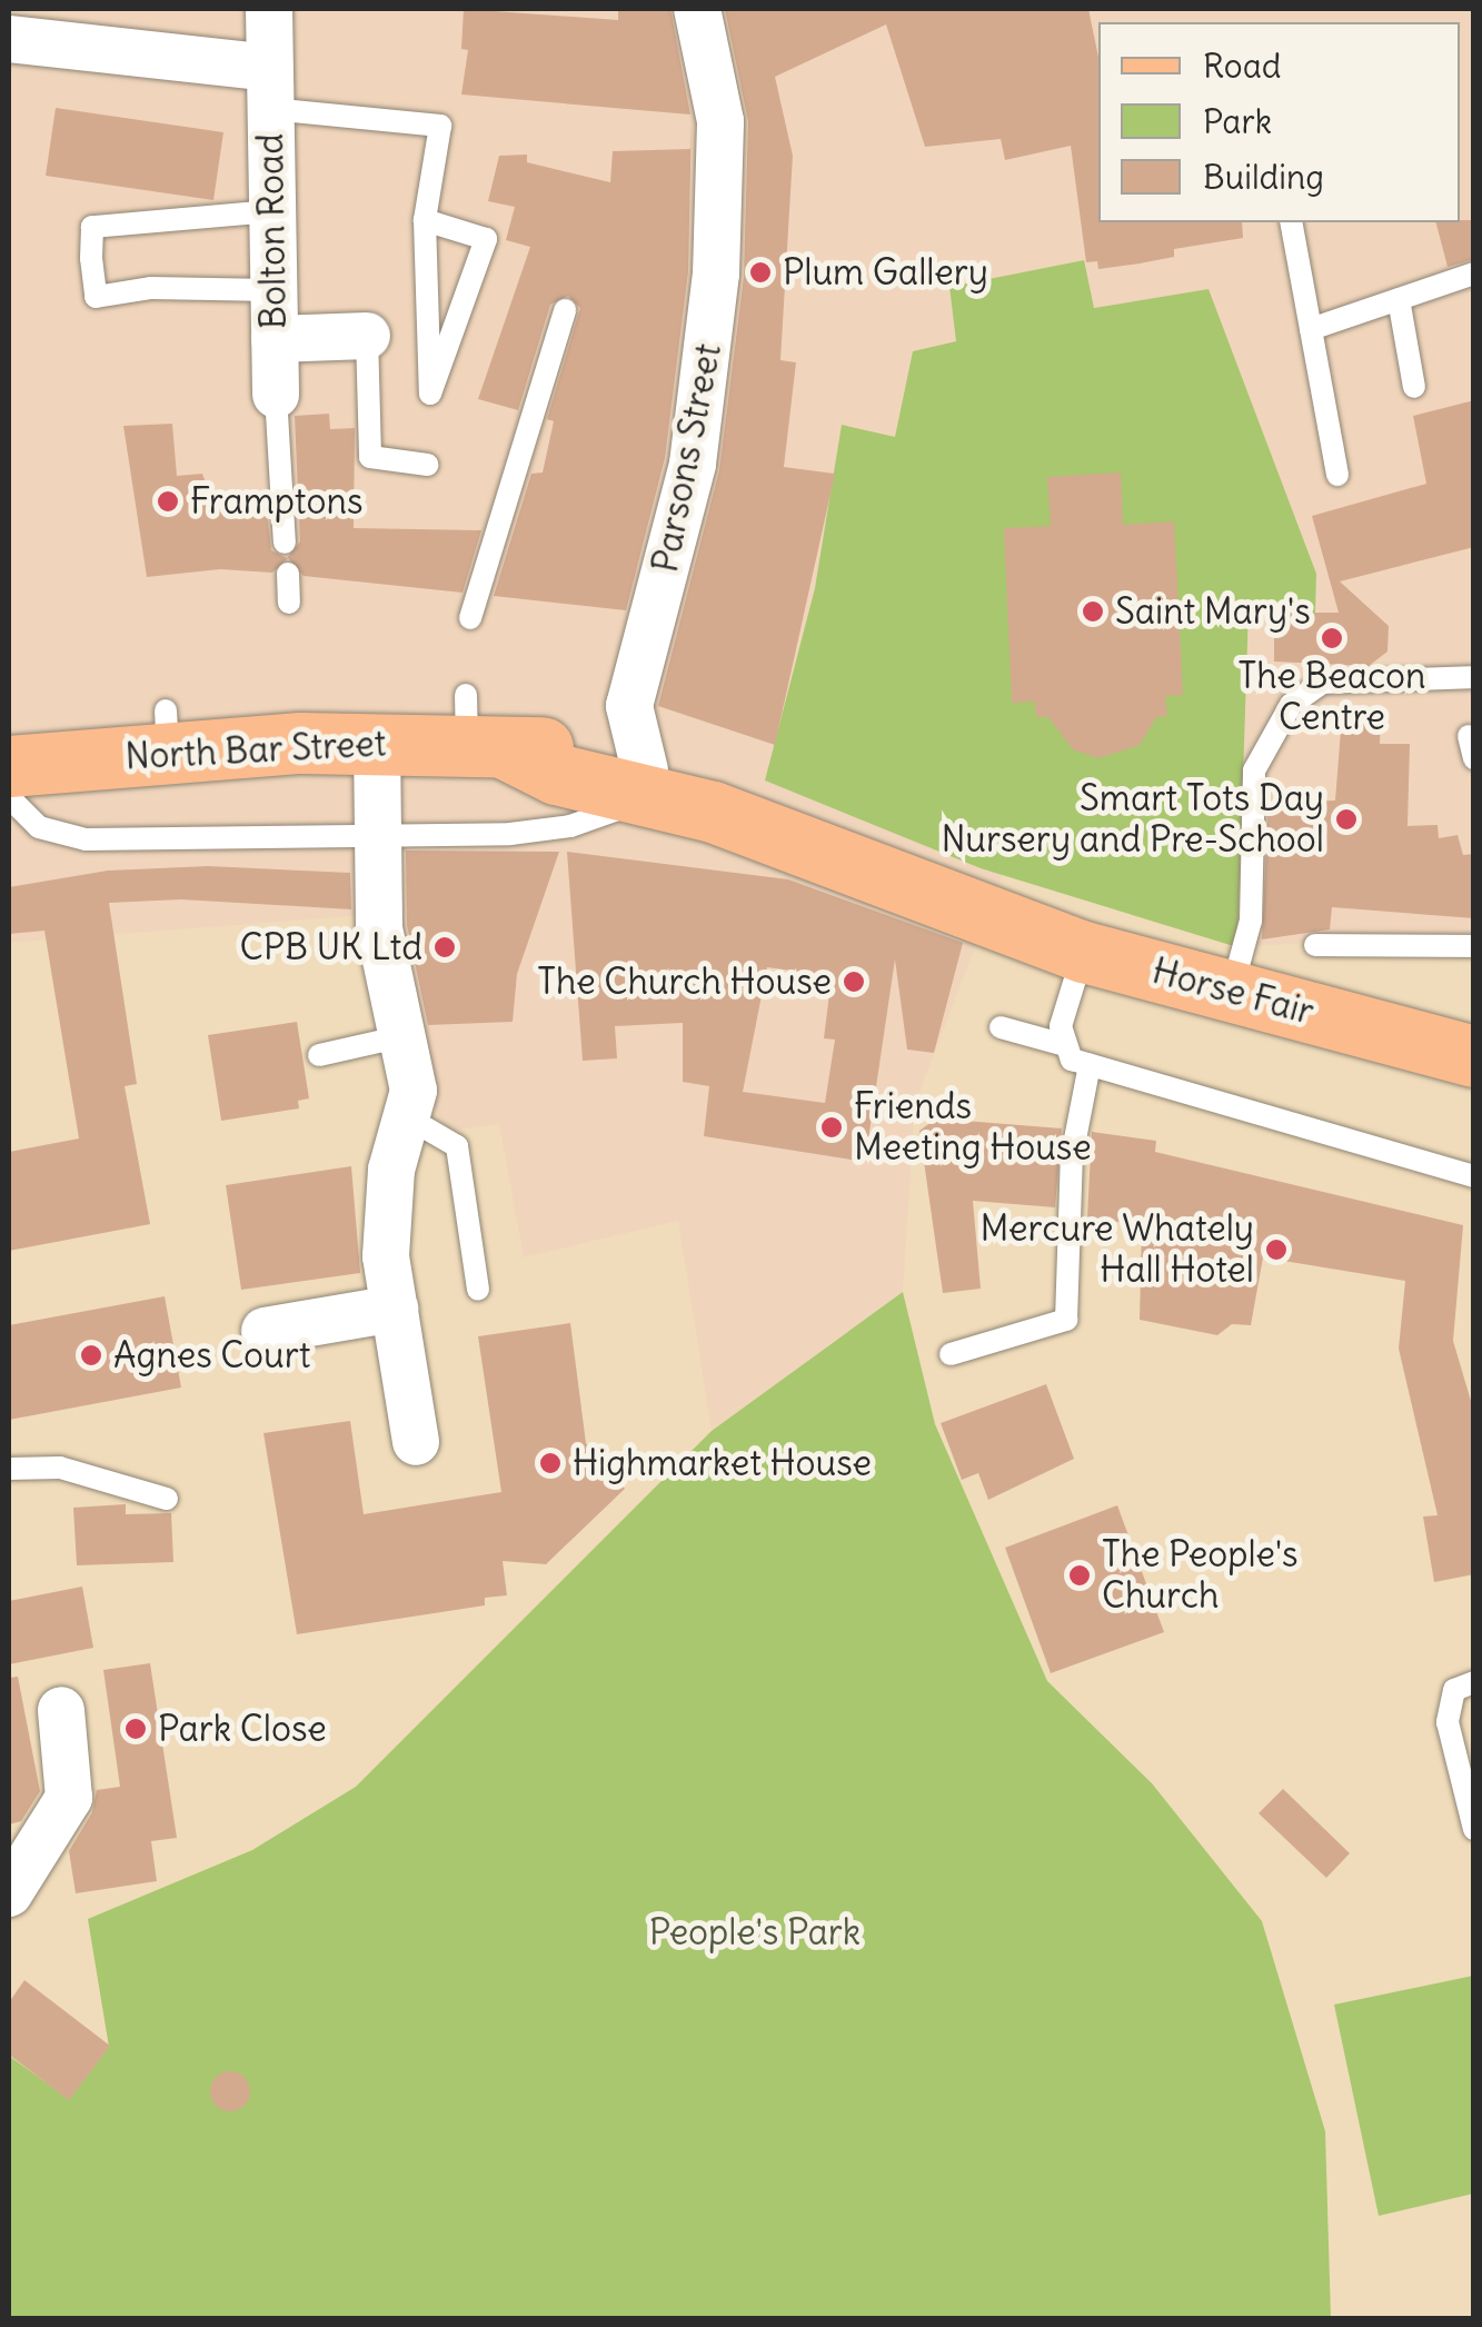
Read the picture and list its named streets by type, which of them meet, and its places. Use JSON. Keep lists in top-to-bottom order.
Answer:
{
  "streets": {
    "main road": ["North Bar Street", "Horse Fair"],
    "street": ["Bolton Road", "Parsons Street"]
  },
  "crossings": [
    ["Parsons Street", "North Bar Street"],
    ["North Bar Street", "Horse Fair"]
  ],
  "parks": ["People's Park"],
  "places": [
    "Plum Gallery",
    "Framptons",
    "Saint Mary's",
    "The Beacon Centre",
    "Smart Tots Day Nursery and Pre-School",
    "CPB UK Ltd",
    "The Church House",
    "Friends Meeting House",
    "Mercure Whately Hall Hotel",
    "Agnes Court",
    "Highmarket House",
    "The People's Church",
    "Park Close"
  ],
  "legend": ["Road", "Park", "Building"]
}
